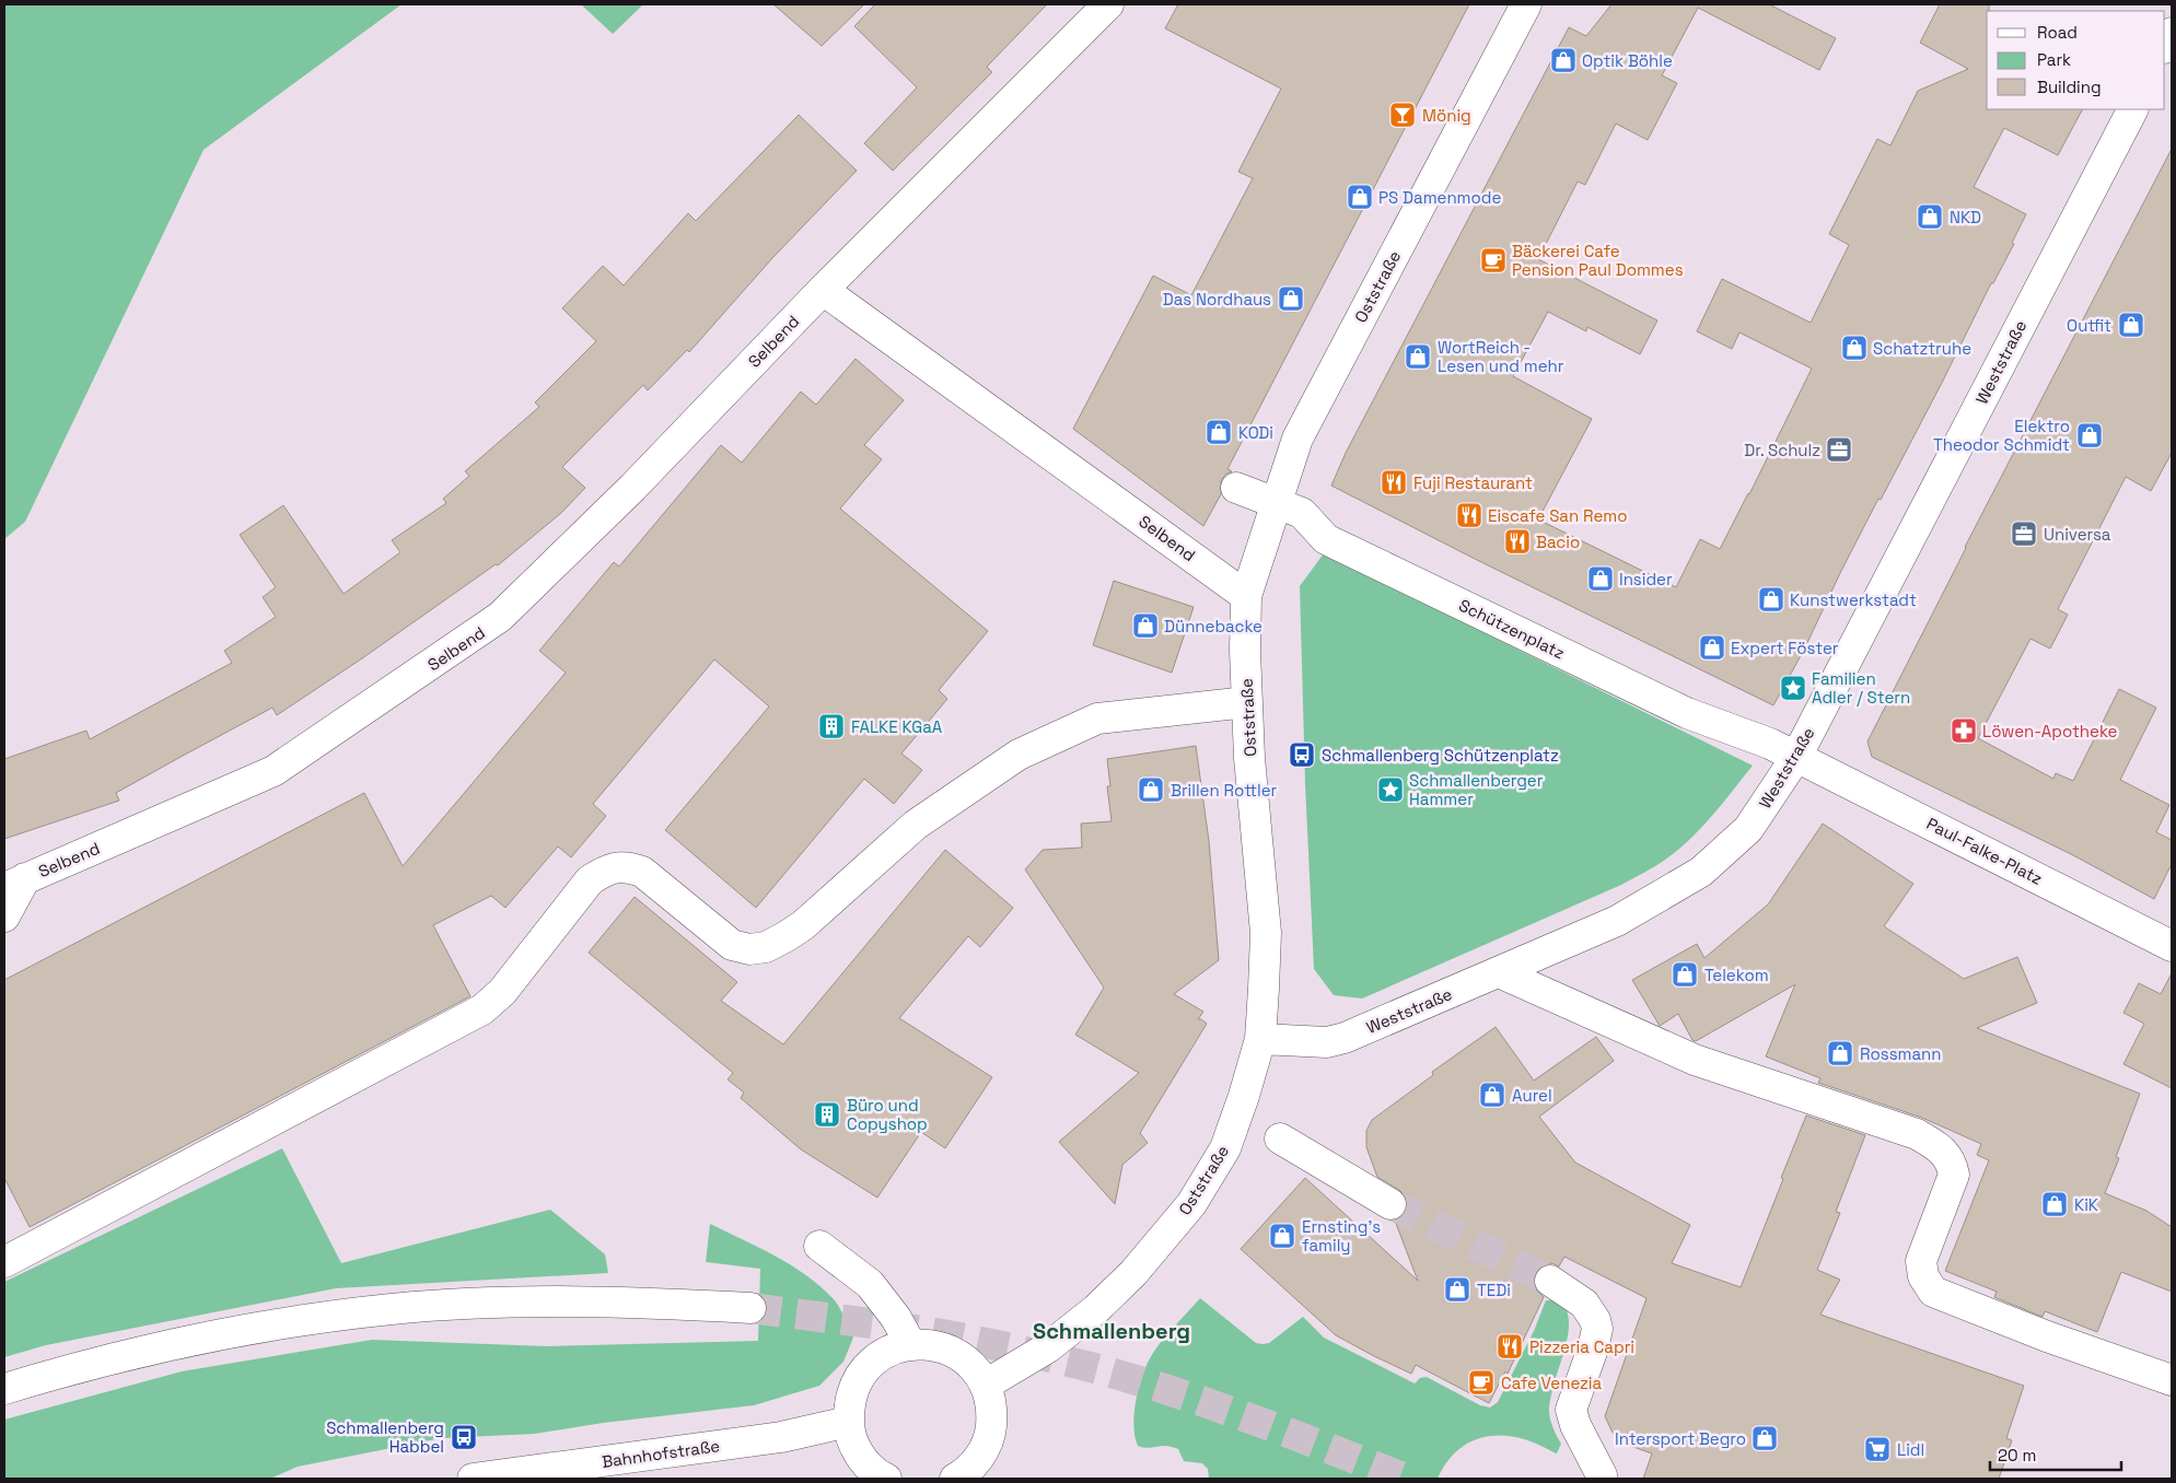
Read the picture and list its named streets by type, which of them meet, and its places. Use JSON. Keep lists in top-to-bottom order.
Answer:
{
  "streets": {
    "street": [
      "Oststraße",
      "Selbend",
      "Weststraße",
      "Schützenplatz",
      "Paul-Falke-Platz",
      "Bahnhofstraße"
    ]
  },
  "crossings": [
    ["Oststraße", "Selbend"],
    ["Oststraße", "Weststraße"],
    ["Oststraße", "Schützenplatz"],
    ["Weststraße", "Schützenplatz"],
    ["Weststraße", "Paul-Falke-Platz"],
    ["Schützenplatz", "Paul-Falke-Platz"]
  ],
  "districts": ["Schmallenberg"],
  "places": {
    "shop": [
      "Optik Böhle",
      "PS Damenmode",
      "NKD",
      "Das Nordhaus",
      "Outfit",
      "Schatztruhe",
      "WortReich - Lesen und mehr",
      "KODi",
      "Elektro Theodor Schmidt",
      "Insider",
      "Kunstwerkstadt",
      "Dünnebacke",
      "Expert Föster",
      "Brillen Rottler",
      "Telekom",
      "Rossmann",
      "Aurel",
      "KiK",
      "Ernsting's family",
      "TEDi",
      "Intersport Begro"
    ],
    "bar": ["Mönig"],
    "cafe": ["Bäckerei Cafe Pension Paul Dommes", "Cafe Venezia"],
    "office": ["Dr. Schulz", "Universa"],
    "restaurant": [
      "Fuji Restaurant",
      "Eiscafe San Remo",
      "Bacio",
      "Pizzeria Capri"
    ],
    "place": ["Familien Adler / Stern", "Schmallenberger Hammer"],
    "building": ["FALKE KGaA", "Büro und Copyshop"],
    "pharmacy": ["Löwen-Apotheke"],
    "bus stop": ["Schmallenberg Schützenplatz", "Schmallenberg Habbel"],
    "supermarket": ["Lidl"]
  },
  "legend": ["Road", "Park", "Building"],
  "scale_bar": "20 m"
}
